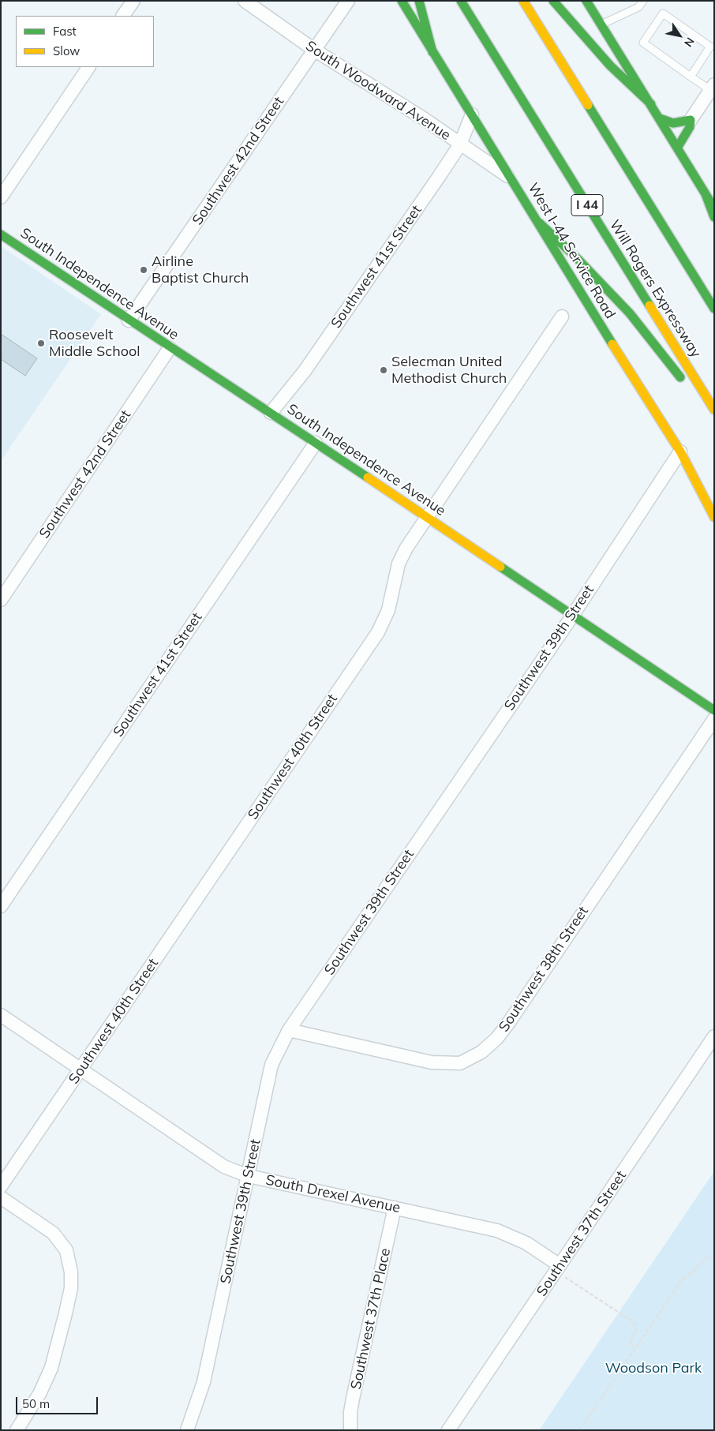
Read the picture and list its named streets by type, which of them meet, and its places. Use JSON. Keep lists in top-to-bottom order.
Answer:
{
  "streets": {
    "main road": [
      "I 44",
      "West I-44 Service Road",
      "South Independence Avenue",
      "Will Rogers Expressway"
    ],
    "street": [
      "South Woodward Avenue",
      "Southwest 42nd Street",
      "Southwest 41st Street",
      "Southwest 39th Street",
      "Southwest 40th Street",
      "Southwest 38th Street",
      "South Drexel Avenue",
      "Southwest 37th Street",
      "Southwest 37th Place"
    ]
  },
  "crossings": [
    ["South Woodward Avenue", "Southwest 42nd Street"],
    ["South Woodward Avenue", "West I-44 Service Road"],
    ["South Woodward Avenue", "Southwest 41st Street"],
    ["Southwest 42nd Street", "South Independence Avenue"],
    ["West I-44 Service Road", "Southwest 41st Street"],
    ["West I-44 Service Road", "Southwest 39th Street"],
    ["Southwest 41st Street", "South Independence Avenue"],
    ["South Independence Avenue", "Southwest 39th Street"],
    ["South Independence Avenue", "Southwest 40th Street"],
    ["Southwest 39th Street", "Southwest 38th Street"],
    ["Southwest 39th Street", "South Drexel Avenue"],
    ["Southwest 40th Street", "South Drexel Avenue"],
    ["South Drexel Avenue", "Southwest 37th Street"],
    ["South Drexel Avenue", "Southwest 37th Place"]
  ],
  "parks": ["Woodson Park"],
  "places": ["Airline Baptist Church", "Roosevelt Middle School", "Selecman United Methodist Church"],
  "legend": ["Fast", "Slow"],
  "scale_bar": "50 m",
  "north": "bottom right"
}
